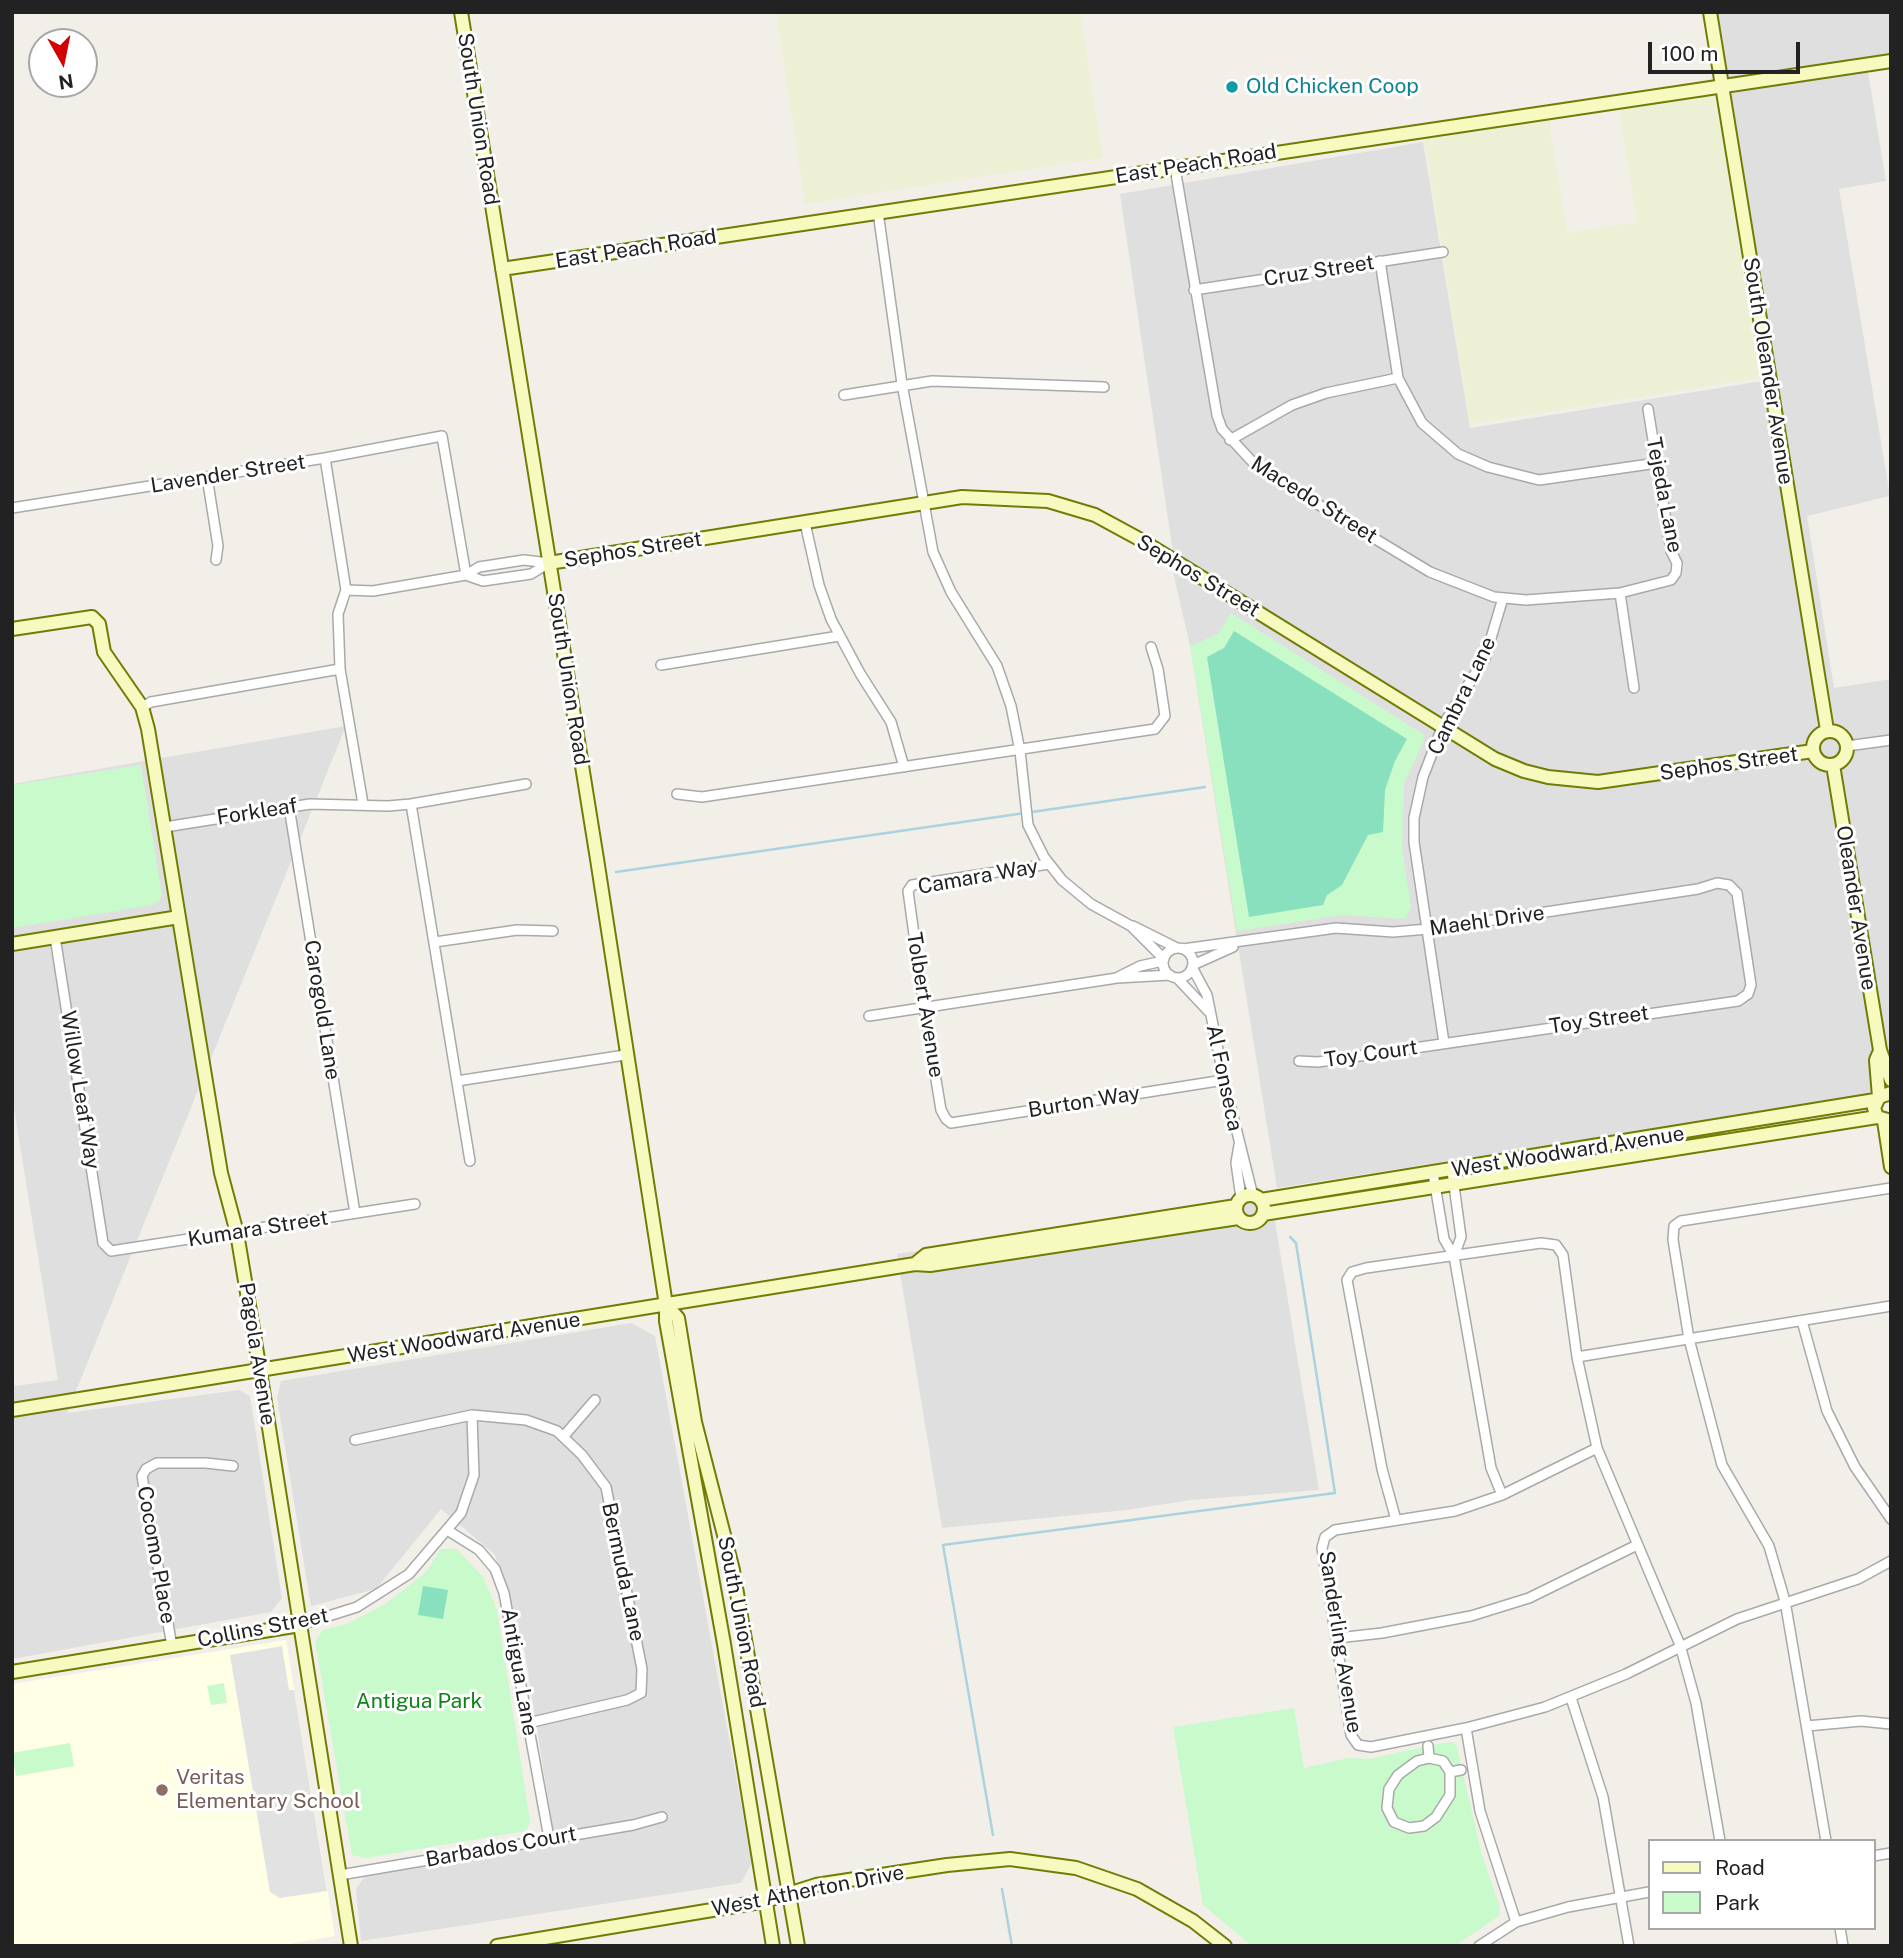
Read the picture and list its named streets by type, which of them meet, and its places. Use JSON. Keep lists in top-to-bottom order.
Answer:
{
  "streets": {
    "street": [
      "South Union Road",
      "East Peach Road",
      "Cruz Street",
      "South Oleander Avenue",
      "Lavender Street",
      "Tejeda Lane",
      "Macedo Street",
      "Sephos Street",
      "Cambra Lane",
      "Forkleaf",
      "Camara Way",
      "Oleander Avenue",
      "Maehl Drive",
      "Tolbert Avenue",
      "Carogold Lane",
      "Toy Street",
      "Toy Court",
      "Al Fonseca",
      "Willow Leaf Way",
      "Burton Way",
      "West Woodward Avenue",
      "Kumara Street",
      "Pagola Avenue",
      "Cocomo Place",
      "Bermuda Lane",
      "Collins Street",
      "Sanderling Avenue",
      "Antigua Lane",
      "Barbados Court",
      "West Atherton Drive"
    ]
  },
  "crossings": [
    ["South Union Road", "East Peach Road"],
    ["South Union Road", "Sephos Street"],
    ["South Union Road", "West Woodward Avenue"],
    ["South Union Road", "West Atherton Drive"],
    ["East Peach Road", "South Oleander Avenue"],
    ["East Peach Road", "Macedo Street"],
    ["Cruz Street", "Macedo Street"],
    ["South Oleander Avenue", "Sephos Street"],
    ["South Oleander Avenue", "Oleander Avenue"],
    ["Tejeda Lane", "Macedo Street"],
    ["Macedo Street", "Cambra Lane"],
    ["Sephos Street", "Cambra Lane"],
    ["Sephos Street", "Oleander Avenue"],
    ["Cambra Lane", "Maehl Drive"],
    ["Cambra Lane", "Toy Street"],
    ["Cambra Lane", "Toy Court"],
    ["Forkleaf", "Carogold Lane"],
    ["Forkleaf", "Pagola Avenue"],
    ["Camara Way", "Tolbert Avenue"],
    ["Oleander Avenue", "West Woodward Avenue"],
    ["Maehl Drive", "Toy Street"],
    ["Maehl Drive", "Al Fonseca"],
    ["Tolbert Avenue", "Burton Way"],
    ["Carogold Lane", "Kumara Street"],
    ["Toy Street", "Toy Court"],
    ["Al Fonseca", "Burton Way"],
    ["Al Fonseca", "West Woodward Avenue"],
    ["Willow Leaf Way", "Kumara Street"],
    ["West Woodward Avenue", "Pagola Avenue"],
    ["Kumara Street", "Pagola Avenue"],
    ["Pagola Avenue", "Collins Street"],
    ["Pagola Avenue", "Barbados Court"],
    ["Cocomo Place", "Collins Street"],
    ["Bermuda Lane", "Collins Street"],
    ["Bermuda Lane", "Antigua Lane"],
    ["Collins Street", "Antigua Lane"],
    ["Antigua Lane", "Barbados Court"]
  ],
  "parks": ["Antigua Park"],
  "places": ["Old Chicken Coop", "Veritas Elementary School"],
  "legend": ["Road", "Park"],
  "scale_bar": "100 m",
  "north": "bottom"
}
